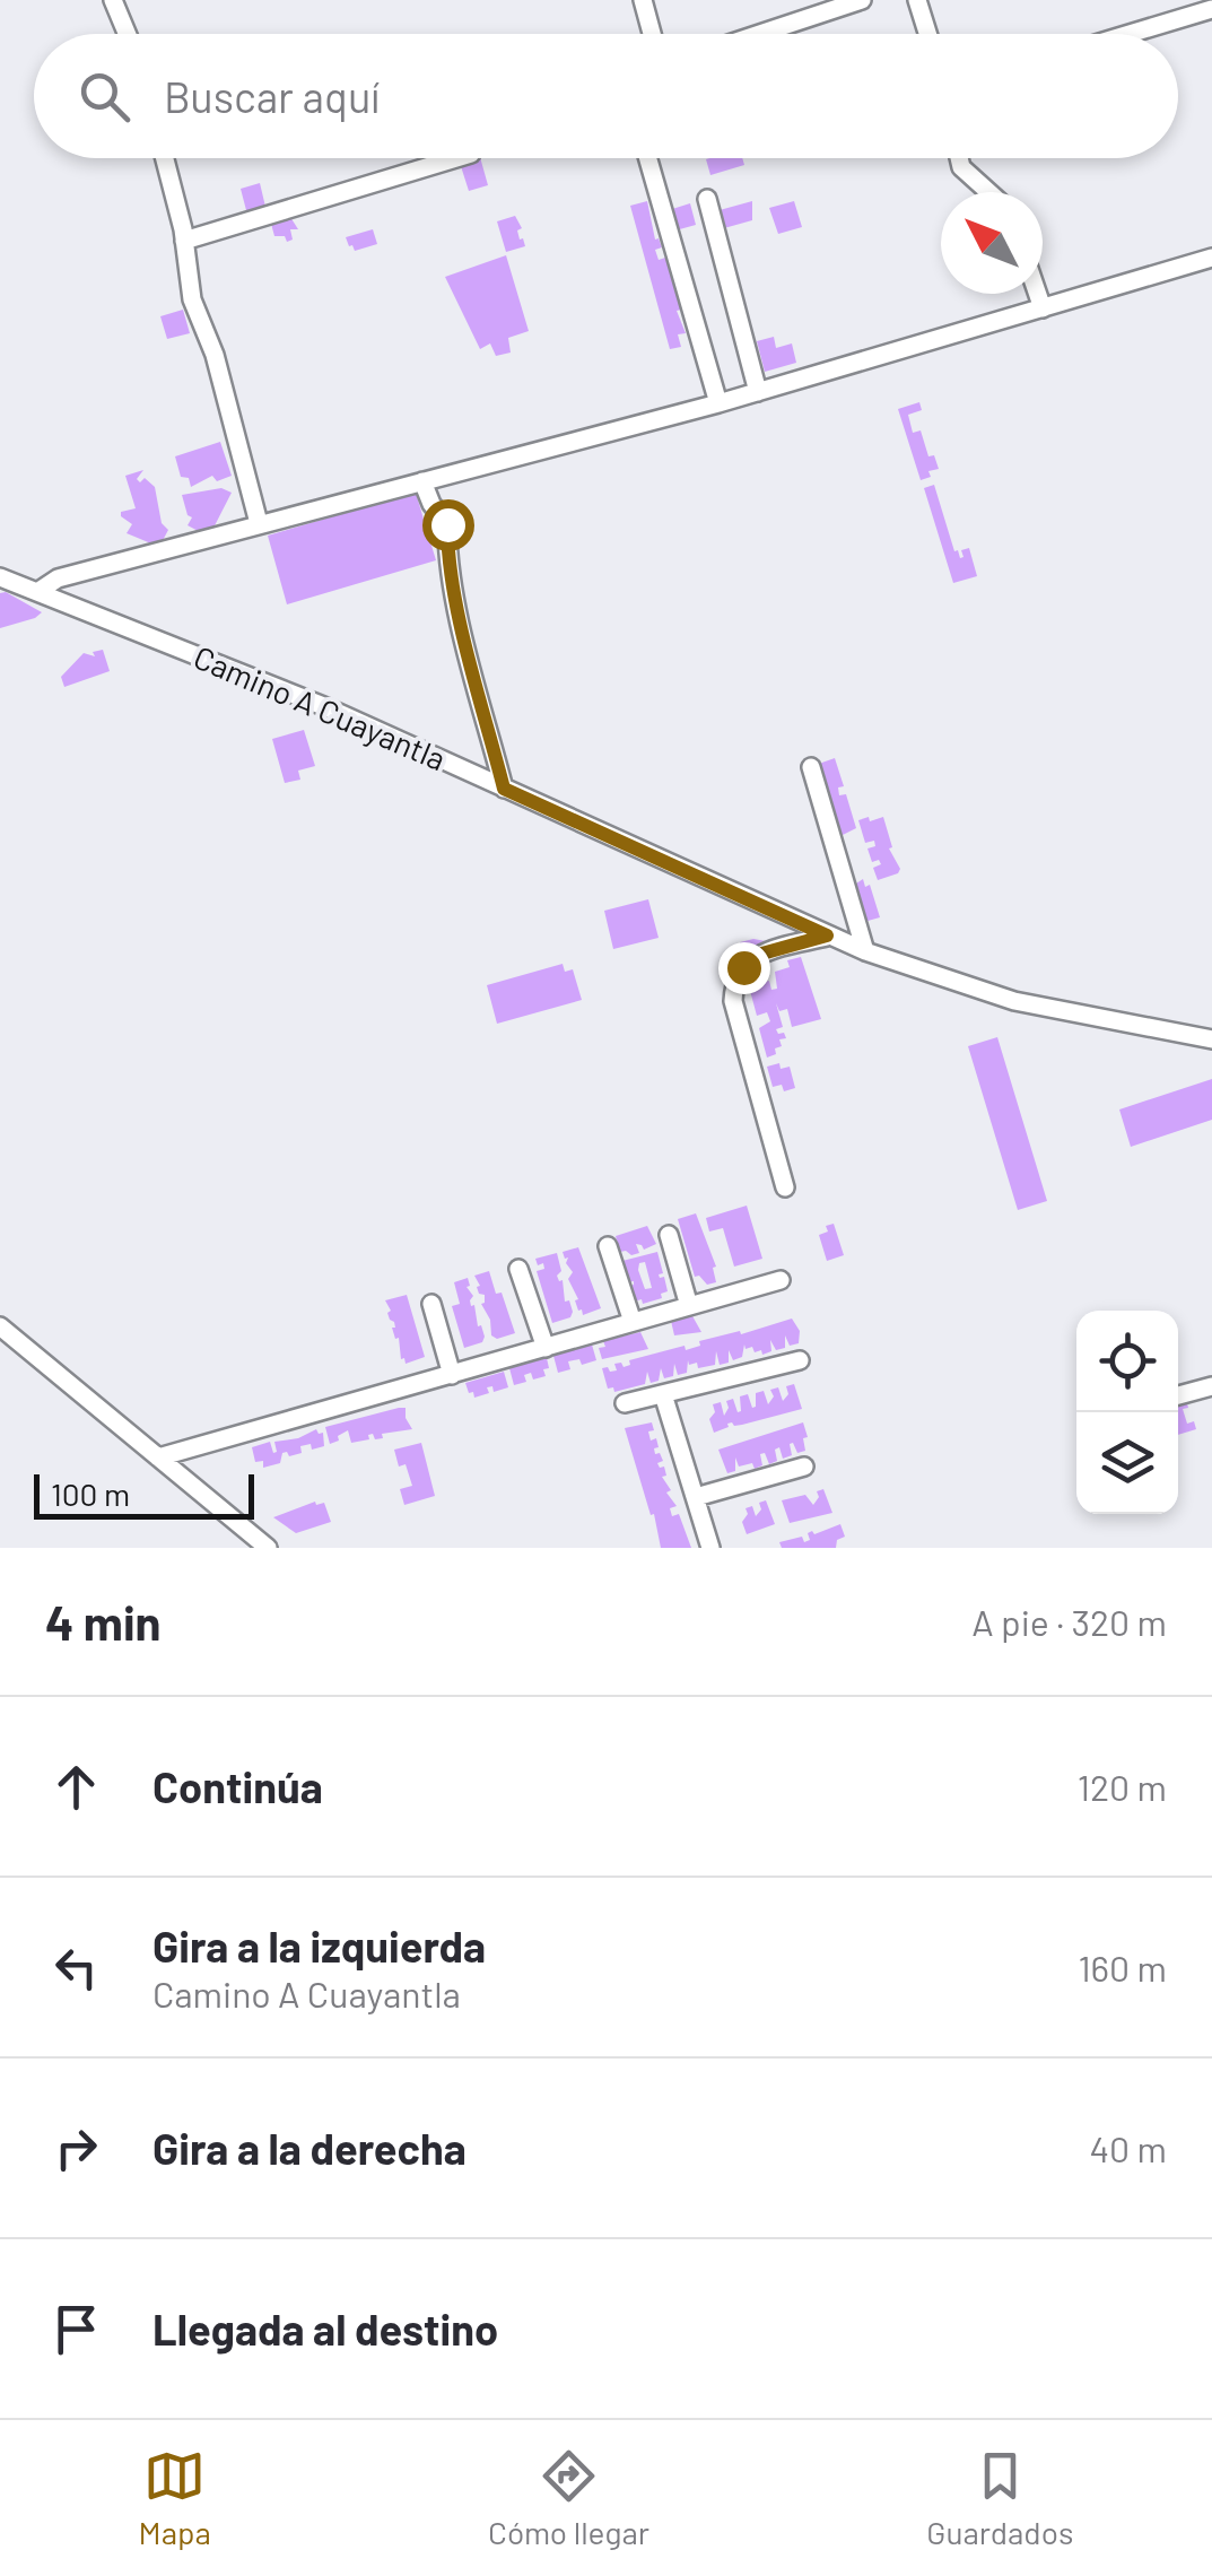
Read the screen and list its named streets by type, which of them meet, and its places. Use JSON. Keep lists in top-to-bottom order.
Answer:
{
  "streets": {
    "street": ["Camino A Cuayantla"]
  },
  "scale_bar": "100 m",
  "north": "top left",
  "page": {
    "search": "Buscar aquí",
    "scale": "100 m",
    "heading": ["4 min", "A pie · 320 m"],
    "list": [
      ["Continúa", "120 m"],
      ["Gira a la izquierda", "Camino A Cuayantla", "160 m"],
      ["Gira a la derecha", "40 m"],
      "Llegada al destino"
    ],
    "nav": ["Mapa", "Cómo llegar", "Guardados"]
  }
}
